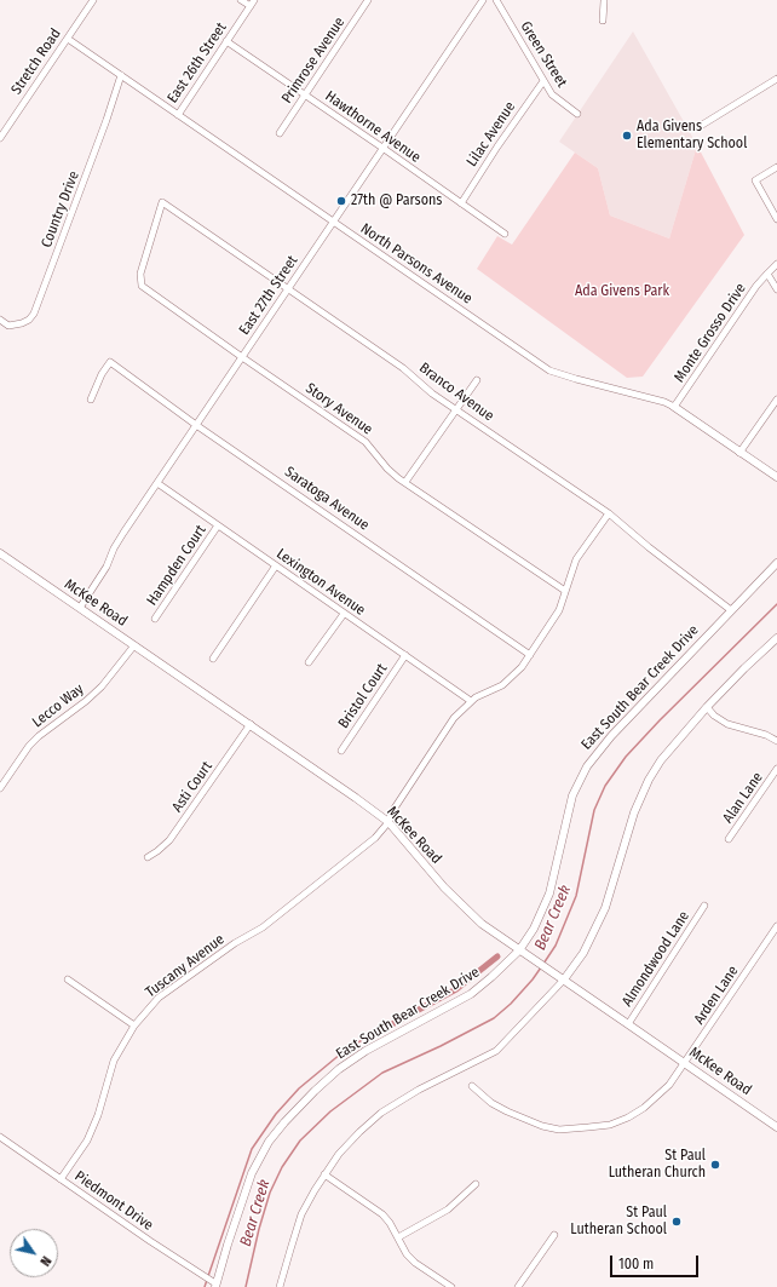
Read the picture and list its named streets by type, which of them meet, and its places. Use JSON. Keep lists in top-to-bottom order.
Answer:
{
  "streets": {
    "street": [
      "Green Street",
      "Primrose Avenue",
      "Stretch Road",
      "East 26th Street",
      "Hawthorne Avenue",
      "Lilac Avenue",
      "Country Drive",
      "North Parsons Avenue",
      "East 27th Street",
      "Monte Grosso Drive",
      "Branco Avenue",
      "Story Avenue",
      "Saratoga Avenue",
      "Hampden Court",
      "Lexington Avenue",
      "McKee Road",
      "East South Bear Creek Drive",
      "Bristol Court",
      "Lecco Way",
      "Asti Court",
      "Alan Lane",
      "Almondwood Lane",
      "Tuscany Avenue",
      "Arden Lane",
      "Piedmont Drive"
    ]
  },
  "crossings": [
    ["Green Street", "Lilac Avenue"],
    ["Primrose Avenue", "Hawthorne Avenue"],
    ["Stretch Road", "North Parsons Avenue"],
    ["East 26th Street", "Hawthorne Avenue"],
    ["East 26th Street", "North Parsons Avenue"],
    ["Hawthorne Avenue", "Lilac Avenue"],
    ["Hawthorne Avenue", "East 27th Street"],
    ["Country Drive", "North Parsons Avenue"],
    ["North Parsons Avenue", "East 27th Street"],
    ["North Parsons Avenue", "Monte Grosso Drive"],
    ["East 27th Street", "Branco Avenue"],
    ["East 27th Street", "Story Avenue"],
    ["East 27th Street", "Saratoga Avenue"],
    ["East 27th Street", "Lexington Avenue"],
    ["East 27th Street", "McKee Road"],
    ["Branco Avenue", "Story Avenue"],
    ["Branco Avenue", "East South Bear Creek Drive"],
    ["Branco Avenue", "Tuscany Avenue"],
    ["Story Avenue", "Tuscany Avenue"],
    ["Saratoga Avenue", "Tuscany Avenue"],
    ["Hampden Court", "Lexington Avenue"],
    ["Lexington Avenue", "Bristol Court"],
    ["Lexington Avenue", "Tuscany Avenue"],
    ["McKee Road", "East South Bear Creek Drive"],
    ["McKee Road", "Lecco Way"],
    ["McKee Road", "Asti Court"],
    ["McKee Road", "Almondwood Lane"],
    ["McKee Road", "Tuscany Avenue"],
    ["McKee Road", "Arden Lane"],
    ["East South Bear Creek Drive", "Piedmont Drive"],
    ["Tuscany Avenue", "Piedmont Drive"]
  ],
  "water": ["Bear Creek"],
  "parks": ["Ada Givens Park"],
  "places": [
    "Ada Givens Elementary School",
    "27th @ Parsons",
    "St Paul Lutheran Church",
    "St Paul Lutheran School"
  ],
  "scale_bar": "100 m",
  "north": "bottom right"
}
